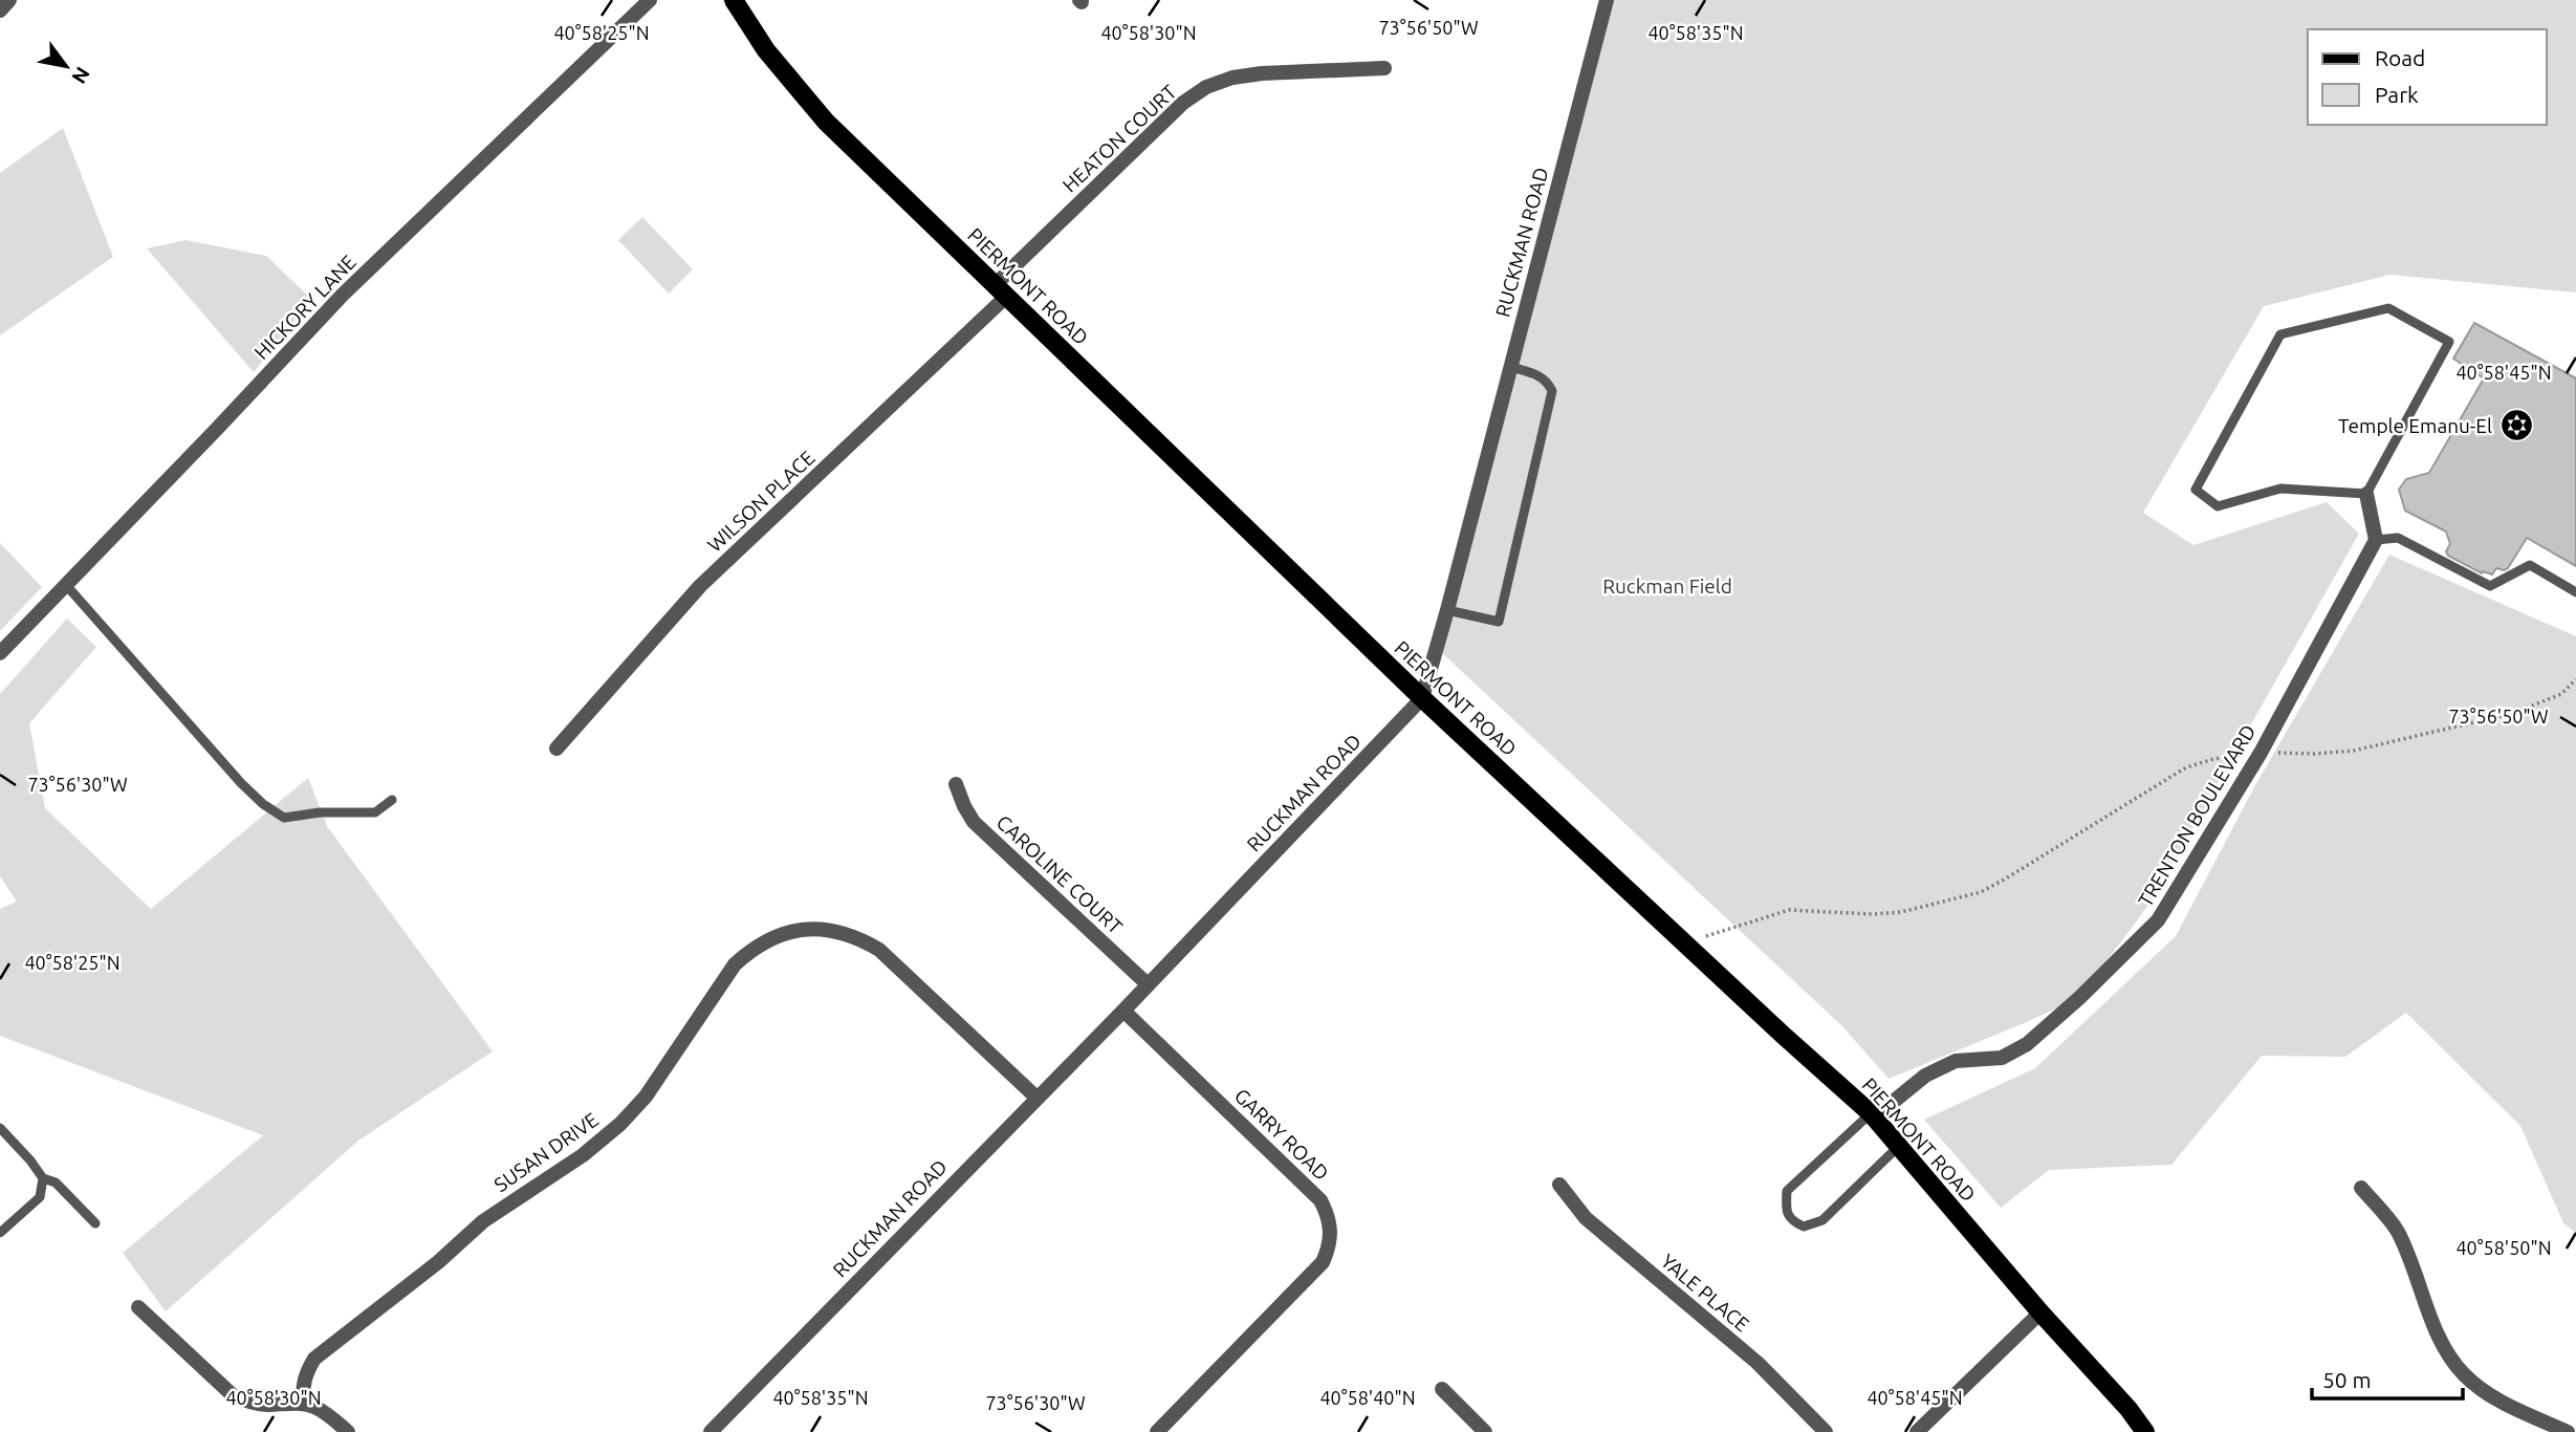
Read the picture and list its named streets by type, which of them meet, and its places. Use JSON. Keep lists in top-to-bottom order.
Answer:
{
  "streets": {
    "main road": ["PIERMONT ROAD"],
    "street": [
      "HEATON COURT",
      "RUCKMAN ROAD",
      "HICKORY LANE",
      "WILSON PLACE",
      "TRENTON BOULEVARD",
      "CAROLINE COURT",
      "GARRY ROAD",
      "SUSAN DRIVE",
      "YALE PLACE"
    ]
  },
  "crossings": [
    ["HEATON COURT", "PIERMONT ROAD"],
    ["HEATON COURT", "WILSON PLACE"],
    ["RUCKMAN ROAD", "PIERMONT ROAD"],
    ["RUCKMAN ROAD", "CAROLINE COURT"],
    ["RUCKMAN ROAD", "GARRY ROAD"],
    ["RUCKMAN ROAD", "SUSAN DRIVE"],
    ["PIERMONT ROAD", "WILSON PLACE"],
    ["PIERMONT ROAD", "TRENTON BOULEVARD"]
  ],
  "parks": ["Ruckman Field"],
  "places": {
    "synagogue": ["Temple Emanu-El"]
  },
  "legend": ["Road", "Park"],
  "scale_bar": "50 m",
  "north": "bottom right",
  "coordinates": [
    "73°56'50\"W",
    "40°58'25\"N",
    "40°58'30\"N",
    "40°58'35\"N",
    "40°58'45\"N",
    "73°56'30\"W",
    "40°58'50\"N",
    "40°58'40\"N"
  ]
}
